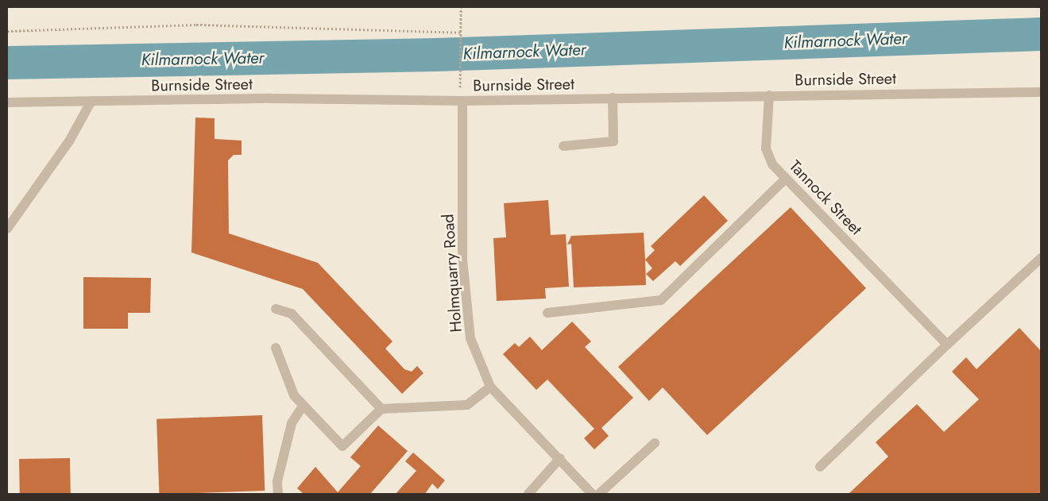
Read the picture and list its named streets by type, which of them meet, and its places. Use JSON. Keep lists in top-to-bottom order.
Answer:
{
  "streets": {
    "street": ["Burnside Street", "Tannock Street", "Holmquarry Road"]
  },
  "crossings": [
    ["Burnside Street", "Tannock Street"],
    ["Burnside Street", "Holmquarry Road"]
  ],
  "water": ["Kilmarnock Water"]
}
